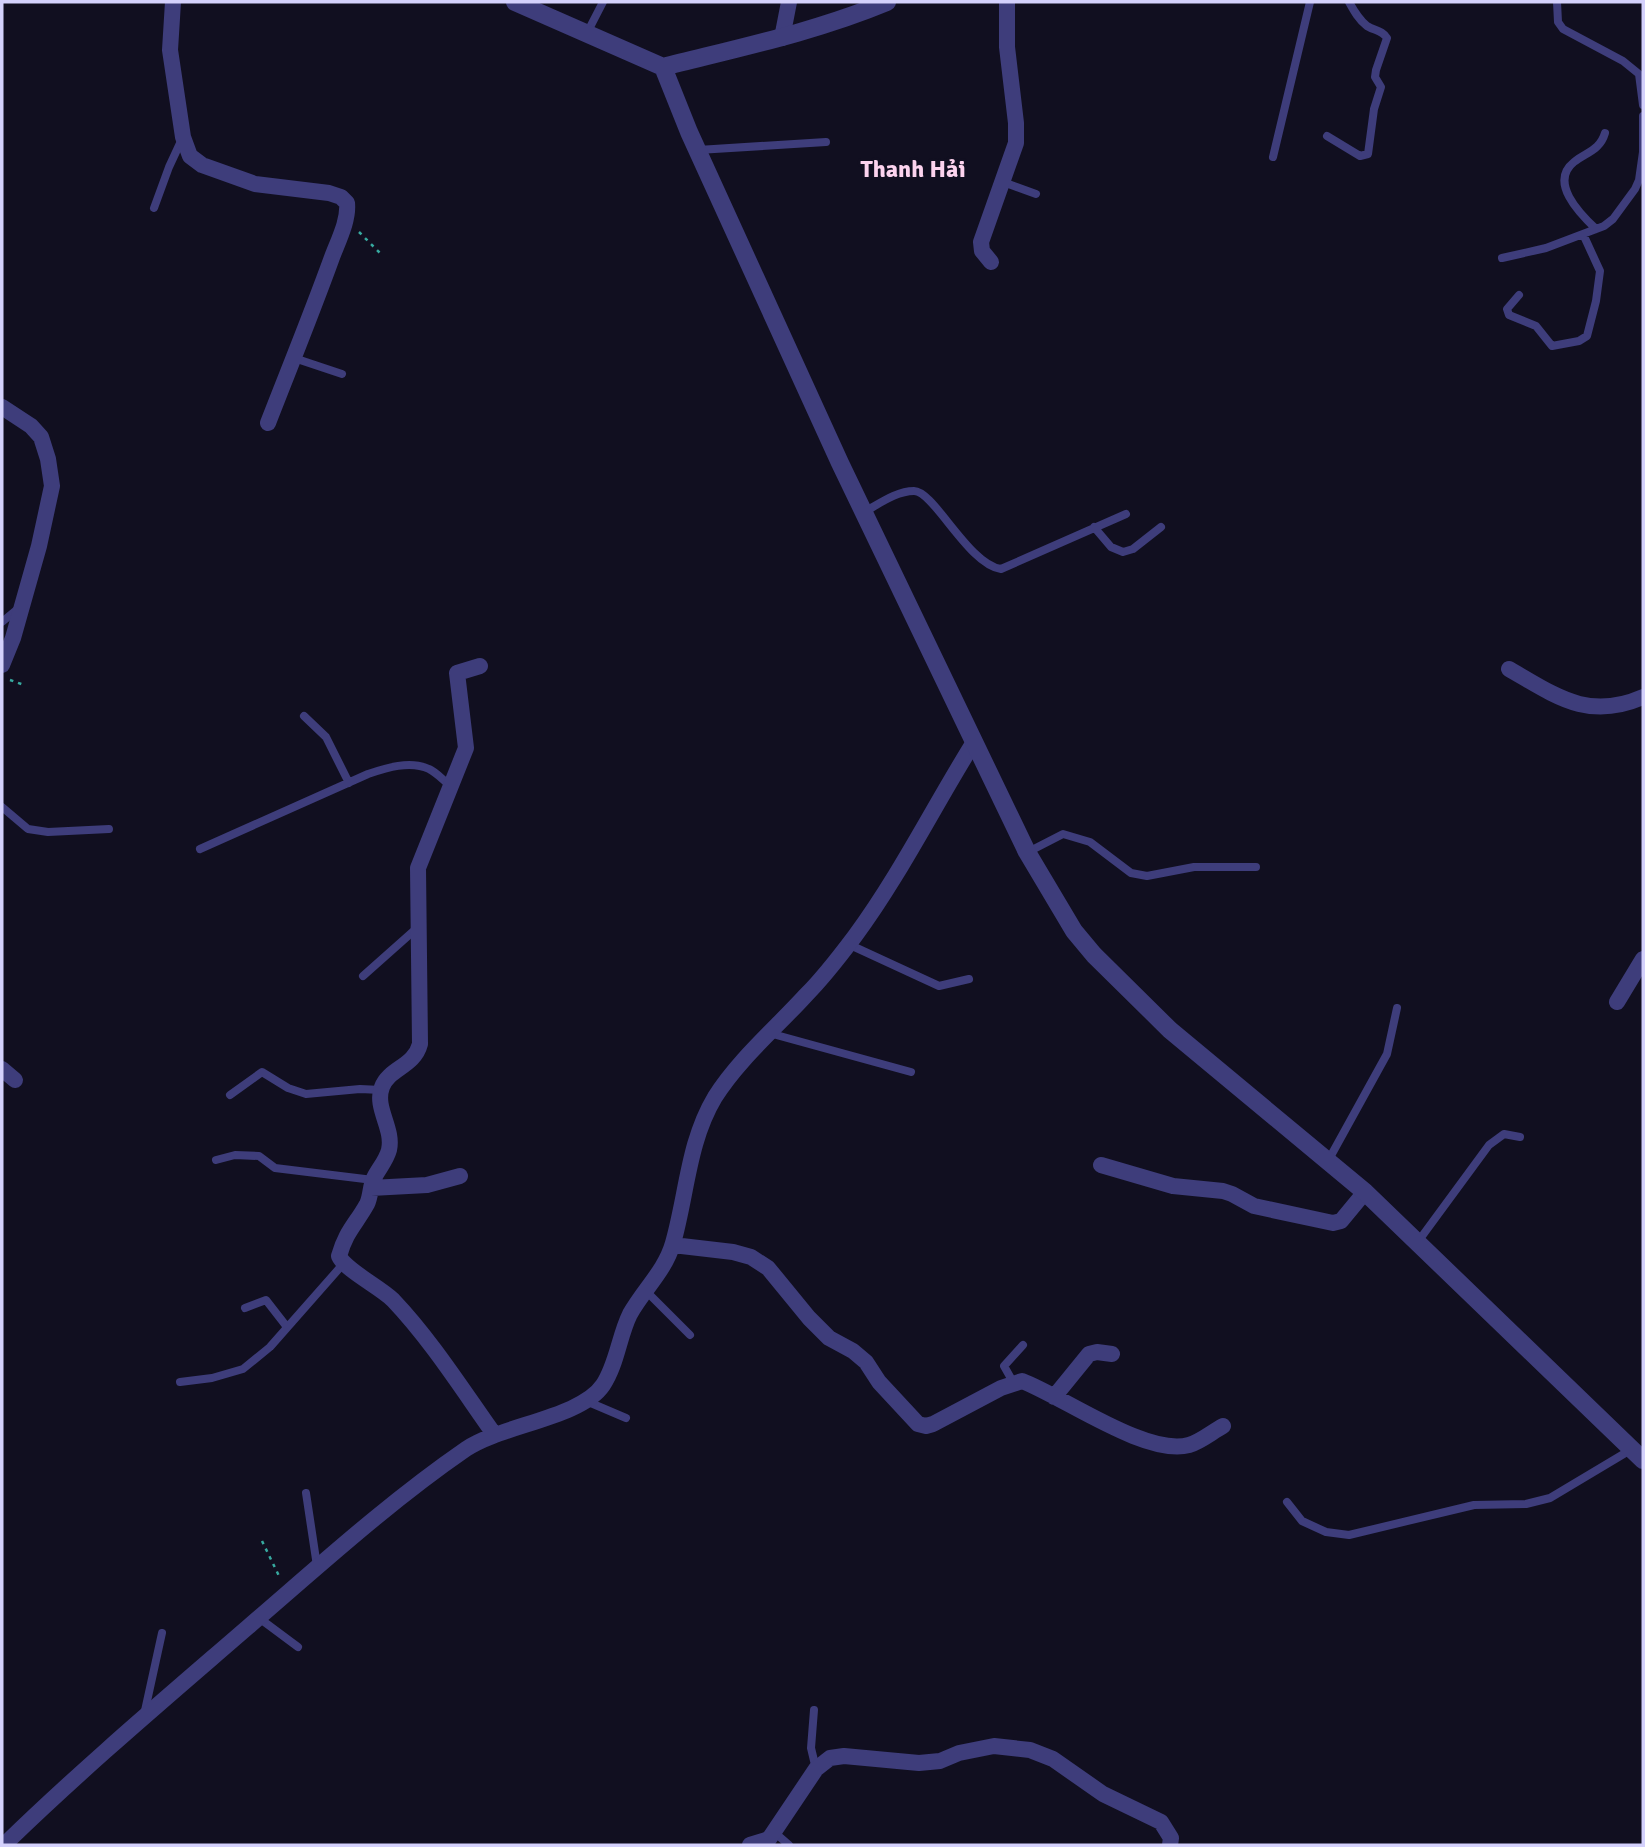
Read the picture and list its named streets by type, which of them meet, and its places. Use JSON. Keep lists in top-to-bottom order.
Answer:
{
  "districts": ["Thanh Hải"]
}
